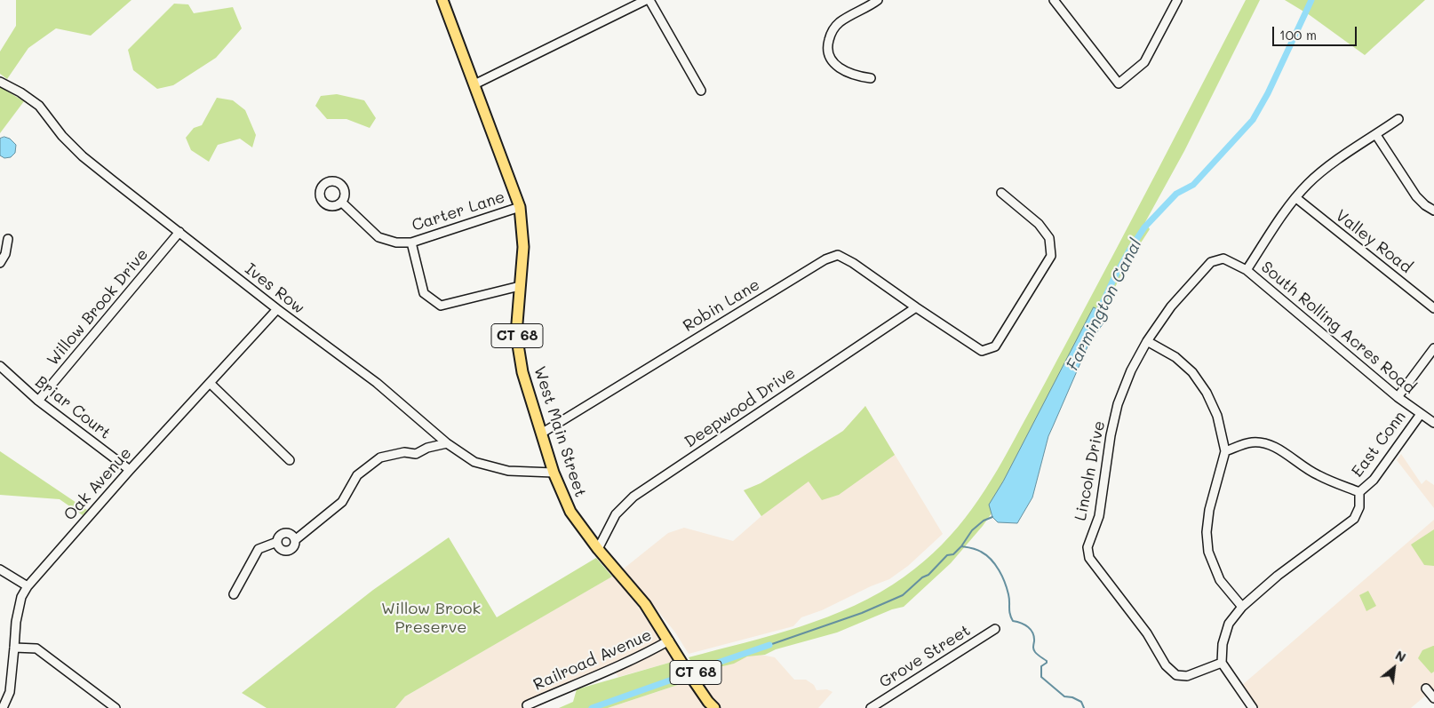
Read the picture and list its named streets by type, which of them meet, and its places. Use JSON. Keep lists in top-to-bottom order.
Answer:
{
  "streets": {
    "main road": ["CT 68", "West Main Street"],
    "street": [
      "Carter Lane",
      "Valley Road",
      "Ives Row",
      "Robin Lane",
      "Willow Brook Drive",
      "South Rolling Acres Road",
      "Briar Court",
      "Deepwood Drive",
      "East Conn",
      "Lincoln Drive",
      "Oak Avenue",
      "Grove Street",
      "Railroad Avenue"
    ]
  },
  "crossings": [
    ["Carter Lane", "West Main Street"],
    ["Ives Row", "Willow Brook Drive"],
    ["Ives Row", "West Main Street"],
    ["Ives Row", "Oak Avenue"],
    ["Robin Lane", "Deepwood Drive"],
    ["Robin Lane", "West Main Street"],
    ["Willow Brook Drive", "Briar Court"],
    ["South Rolling Acres Road", "East Conn"],
    ["South Rolling Acres Road", "Lincoln Drive"],
    ["Briar Court", "Oak Avenue"],
    ["Deepwood Drive", "West Main Street"],
    ["West Main Street", "Railroad Avenue"]
  ],
  "water": ["Farmington Canal"],
  "parks": ["Willow Brook Preserve"],
  "scale_bar": "100 m",
  "north": "top right"
}
